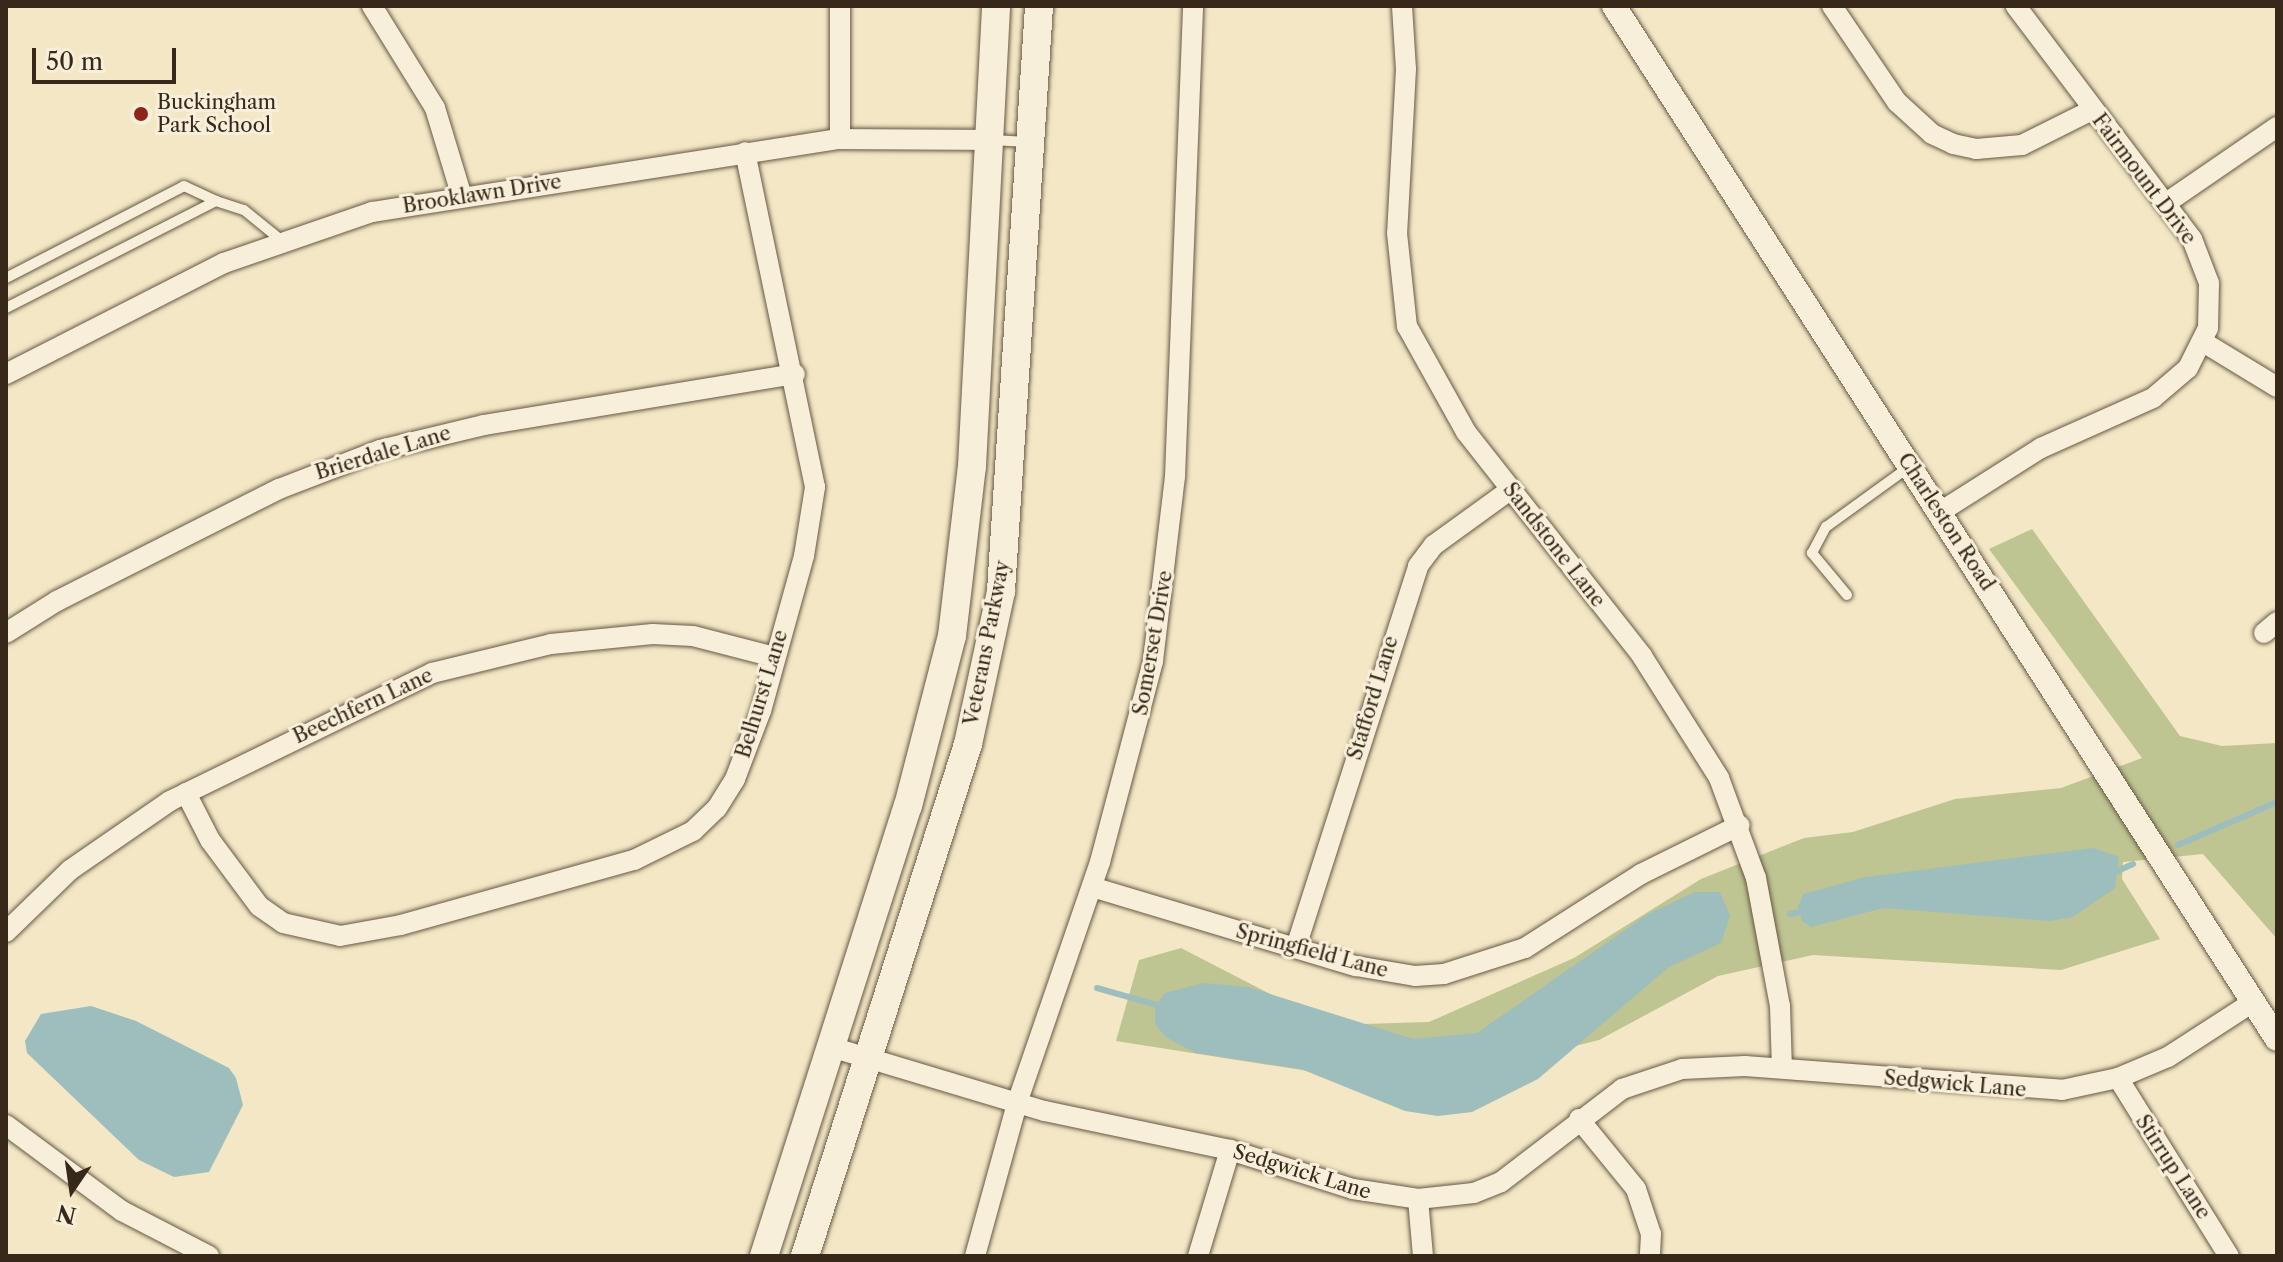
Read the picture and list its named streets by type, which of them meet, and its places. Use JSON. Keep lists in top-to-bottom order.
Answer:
{
  "streets": {
    "main road": ["Veterans Parkway"],
    "street": [
      "Fairmount Drive",
      "Brooklawn Drive",
      "Brierdale Lane",
      "Charleston Road",
      "Sandstone Lane",
      "Somerset Drive",
      "Belhurst Lane",
      "Stafford Lane",
      "Beechfern Lane",
      "Springfield Lane",
      "Sedgwick Lane",
      "Stirrup Lane"
    ]
  },
  "crossings": [
    ["Fairmount Drive", "Charleston Road"],
    ["Brooklawn Drive", "Veterans Parkway"],
    ["Brooklawn Drive", "Belhurst Lane"],
    ["Brierdale Lane", "Belhurst Lane"],
    ["Charleston Road", "Sedgwick Lane"],
    ["Sandstone Lane", "Stafford Lane"],
    ["Sandstone Lane", "Springfield Lane"],
    ["Sandstone Lane", "Sedgwick Lane"],
    ["Veterans Parkway", "Sedgwick Lane"],
    ["Somerset Drive", "Springfield Lane"],
    ["Somerset Drive", "Sedgwick Lane"],
    ["Belhurst Lane", "Beechfern Lane"],
    ["Stafford Lane", "Springfield Lane"],
    ["Sedgwick Lane", "Stirrup Lane"]
  ],
  "places": ["Buckingham Park School"],
  "scale_bar": "50 m",
  "north": "bottom"
}
